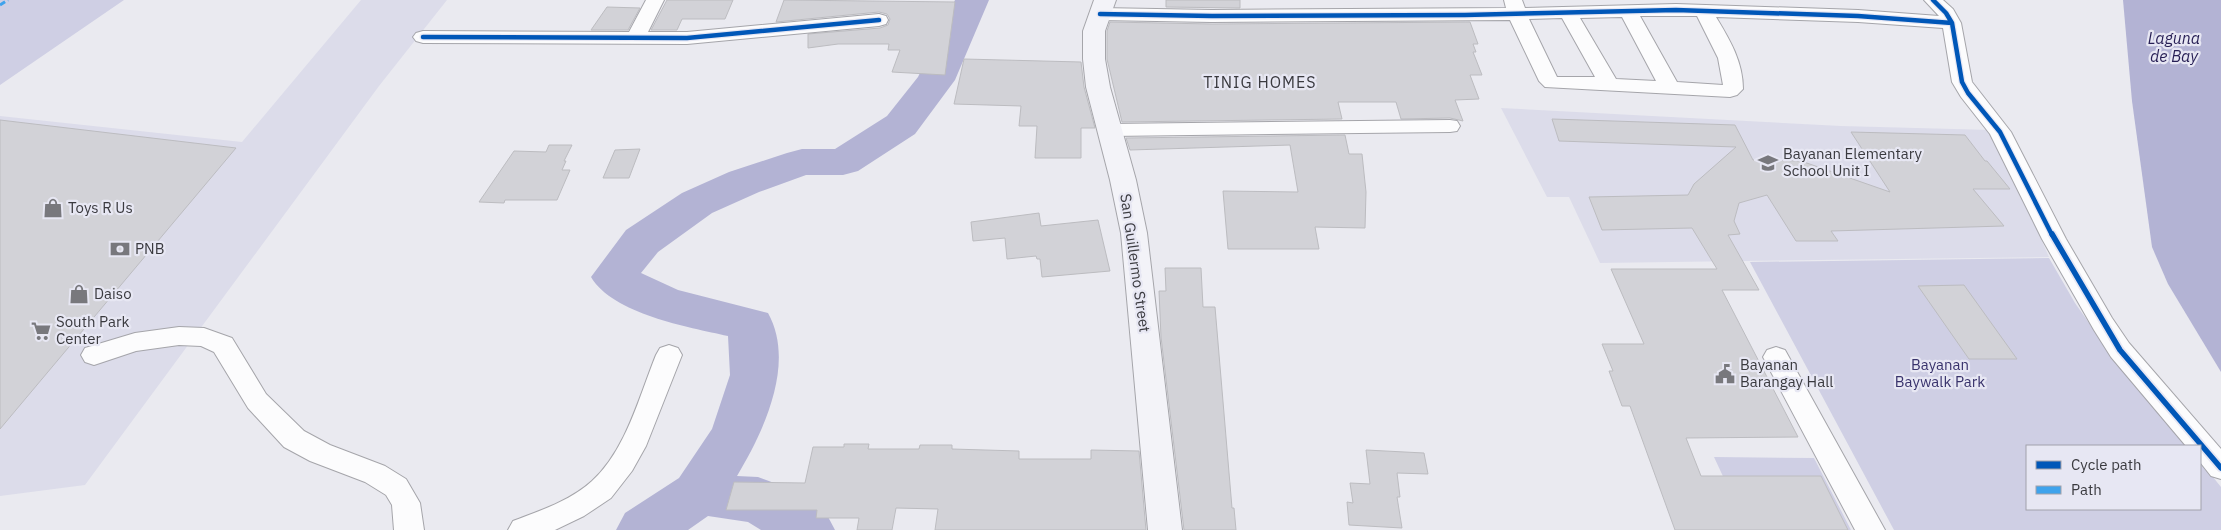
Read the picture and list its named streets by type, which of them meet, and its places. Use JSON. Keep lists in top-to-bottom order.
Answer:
{
  "streets": {
    "main road": ["San Guillermo Street"]
  },
  "districts": ["TINIG HOMES"],
  "water": ["Laguna de Bay"],
  "parks": ["Bayanan Baywalk Park"],
  "places": {
    "school or university": ["Bayanan Elementary School Unit I"],
    "shop": ["Toys R Us", "Daiso"],
    "bank": ["PNB"],
    "supermarket": ["South Park Center"],
    "public building": ["Bayanan Barangay Hall"]
  },
  "legend": ["Cycle path", "Path"]
}
